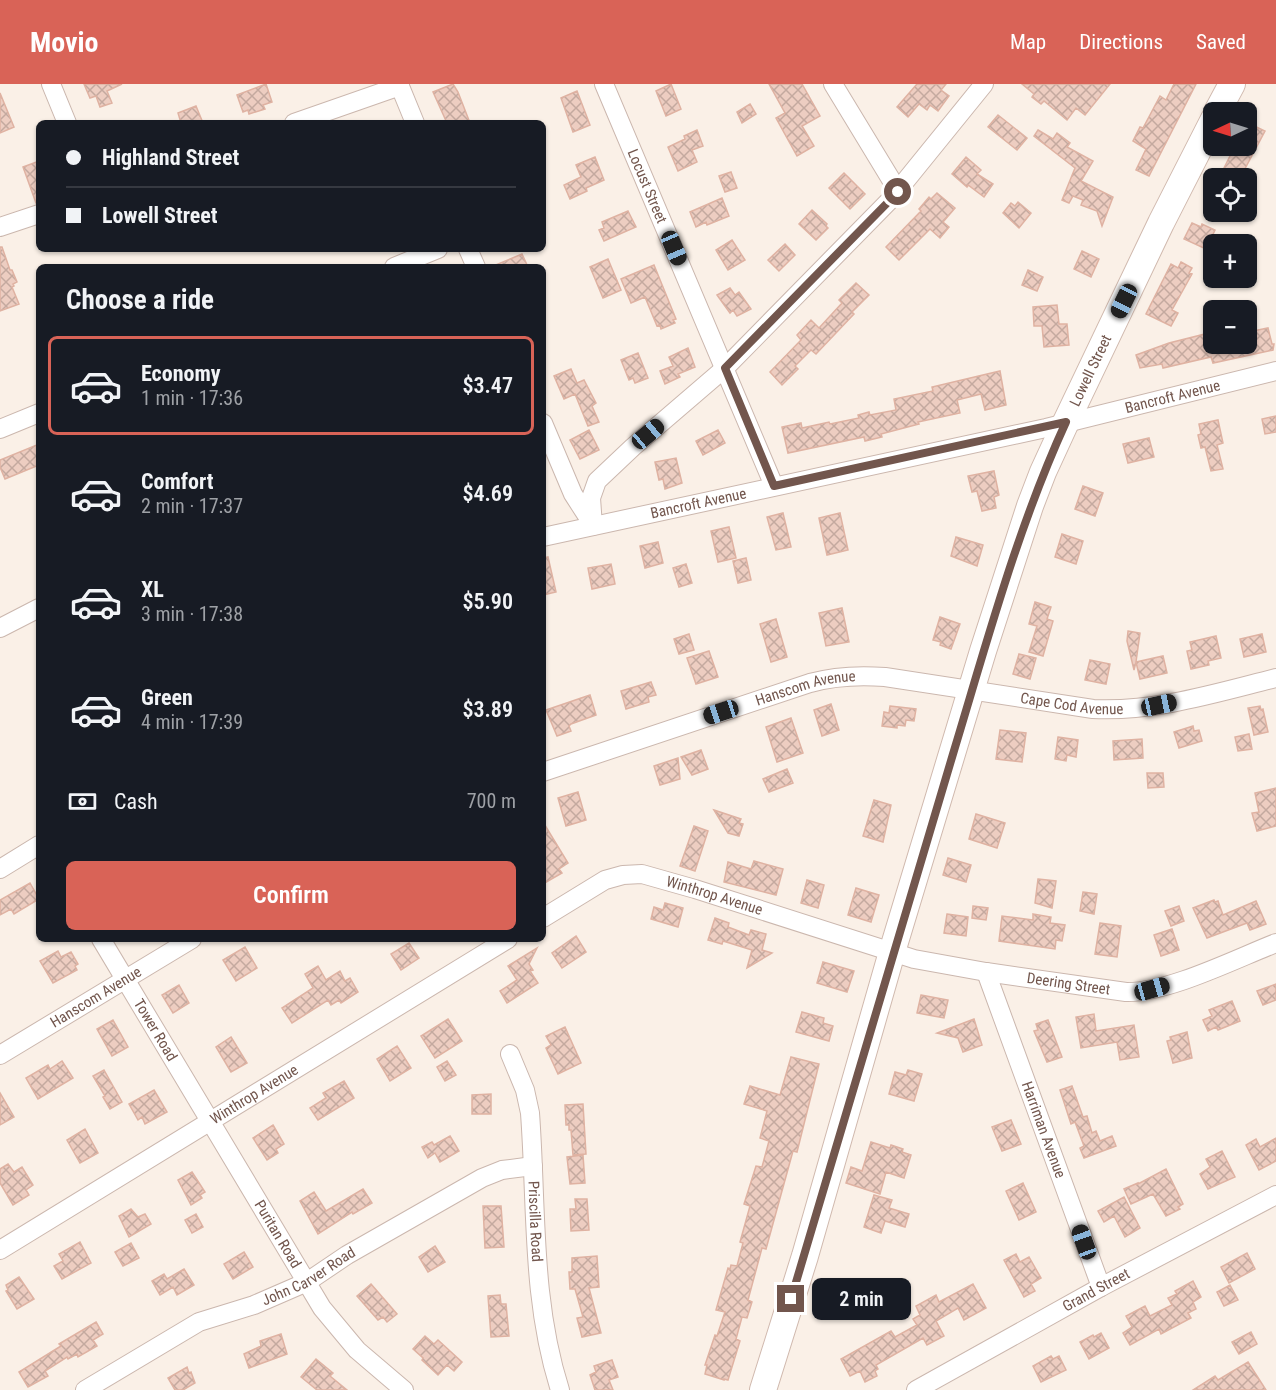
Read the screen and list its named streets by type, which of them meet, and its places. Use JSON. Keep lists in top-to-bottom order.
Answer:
{
  "streets": {
    "main road": ["Lowell Street"],
    "street": [
      "Locust Street",
      "Bancroft Avenue",
      "Hanscom Avenue",
      "Cape Cod Avenue",
      "Winthrop Avenue",
      "Deering Street",
      "Tower Road",
      "Harriman Avenue",
      "Priscilla Road",
      "Puritan Road",
      "John Carver Road",
      "Grand Street"
    ]
  },
  "crossings": [
    ["Locust Street", "Bancroft Avenue"],
    ["Lowell Street", "Bancroft Avenue"],
    ["Lowell Street", "Hanscom Avenue"],
    ["Lowell Street", "Cape Cod Avenue"],
    ["Lowell Street", "Winthrop Avenue"],
    ["Lowell Street", "Deering Street"],
    ["Hanscom Avenue", "Cape Cod Avenue"],
    ["Hanscom Avenue", "Tower Road"],
    ["Winthrop Avenue", "Deering Street"],
    ["Winthrop Avenue", "Tower Road"],
    ["Winthrop Avenue", "Puritan Road"],
    ["Deering Street", "Harriman Avenue"],
    ["Tower Road", "Puritan Road"],
    ["Harriman Avenue", "Grand Street"],
    ["Priscilla Road", "John Carver Road"],
    ["Puritan Road", "John Carver Road"]
  ],
  "north": "left",
  "page": {
    "header": "Movio",
    "nav": ["Map", "Directions", "Saved"],
    "map_buttons": ["+", "−"],
    "banner": ["Highland Street", "Lowell Street"],
    "heading": "Choose a ride",
    "list": [
      {
        "name": "Economy",
        "note": "1 min · 17:36",
        "value": "$3.47"
      },
      {
        "name": "Comfort",
        "note": "2 min · 17:37",
        "value": "$4.69"
      },
      {
        "name": "XL",
        "note": "3 min · 17:38",
        "value": "$5.90"
      },
      {
        "name": "Green",
        "note": "4 min · 17:39",
        "value": "$3.89"
      }
    ],
    "pay": ["Cash", "700 m"],
    "buttons": "Confirm",
    "bubble": "2 min"
  }
}
